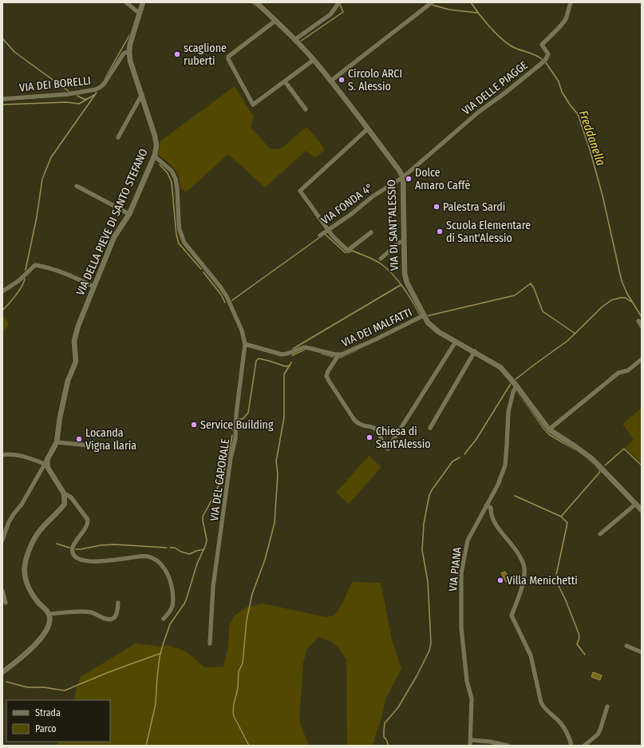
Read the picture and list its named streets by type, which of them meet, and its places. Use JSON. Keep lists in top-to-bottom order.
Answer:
{
  "streets": {
    "street": [
      "VIA DEI BORELLI",
      "VIA DELLE PIAGGE",
      "VIA FONDA 4°",
      "VIA DELLA PIEVE DI SANTO STEFANO",
      "VIA DI SANT'ALESSIO",
      "VIA DEI MALFATTI",
      "VIA DEL CAPORALE",
      "VIA PIANA"
    ]
  },
  "crossings": [
    ["VIA DEI BORELLI", "VIA DELLA PIEVE DI SANTO STEFANO"],
    ["VIA DELLE PIAGGE", "VIA FONDA 4°"],
    ["VIA DELLE PIAGGE", "VIA DI SANT'ALESSIO"],
    ["VIA FONDA 4°", "VIA DI SANT'ALESSIO"],
    ["VIA DELLA PIEVE DI SANTO STEFANO", "VIA DEL CAPORALE"],
    ["VIA DI SANT'ALESSIO", "VIA DEI MALFATTI"],
    ["VIA DI SANT'ALESSIO", "VIA PIANA"],
    ["VIA DEI MALFATTI", "VIA DEL CAPORALE"]
  ],
  "water": ["Freddanella"],
  "places": [
    "scaglione ruberti",
    "Circolo ARCI S. Alessio",
    "Dolce Amaro Caffè",
    "Palestra Sardi",
    "Scuola Elementare di Sant'Alessio",
    "Service Building",
    "Chiesa di Sant'Alessio",
    "Locanda Vigna Ilaria",
    "Villa Menichetti"
  ],
  "legend": ["Strada", "Parco"]
}
